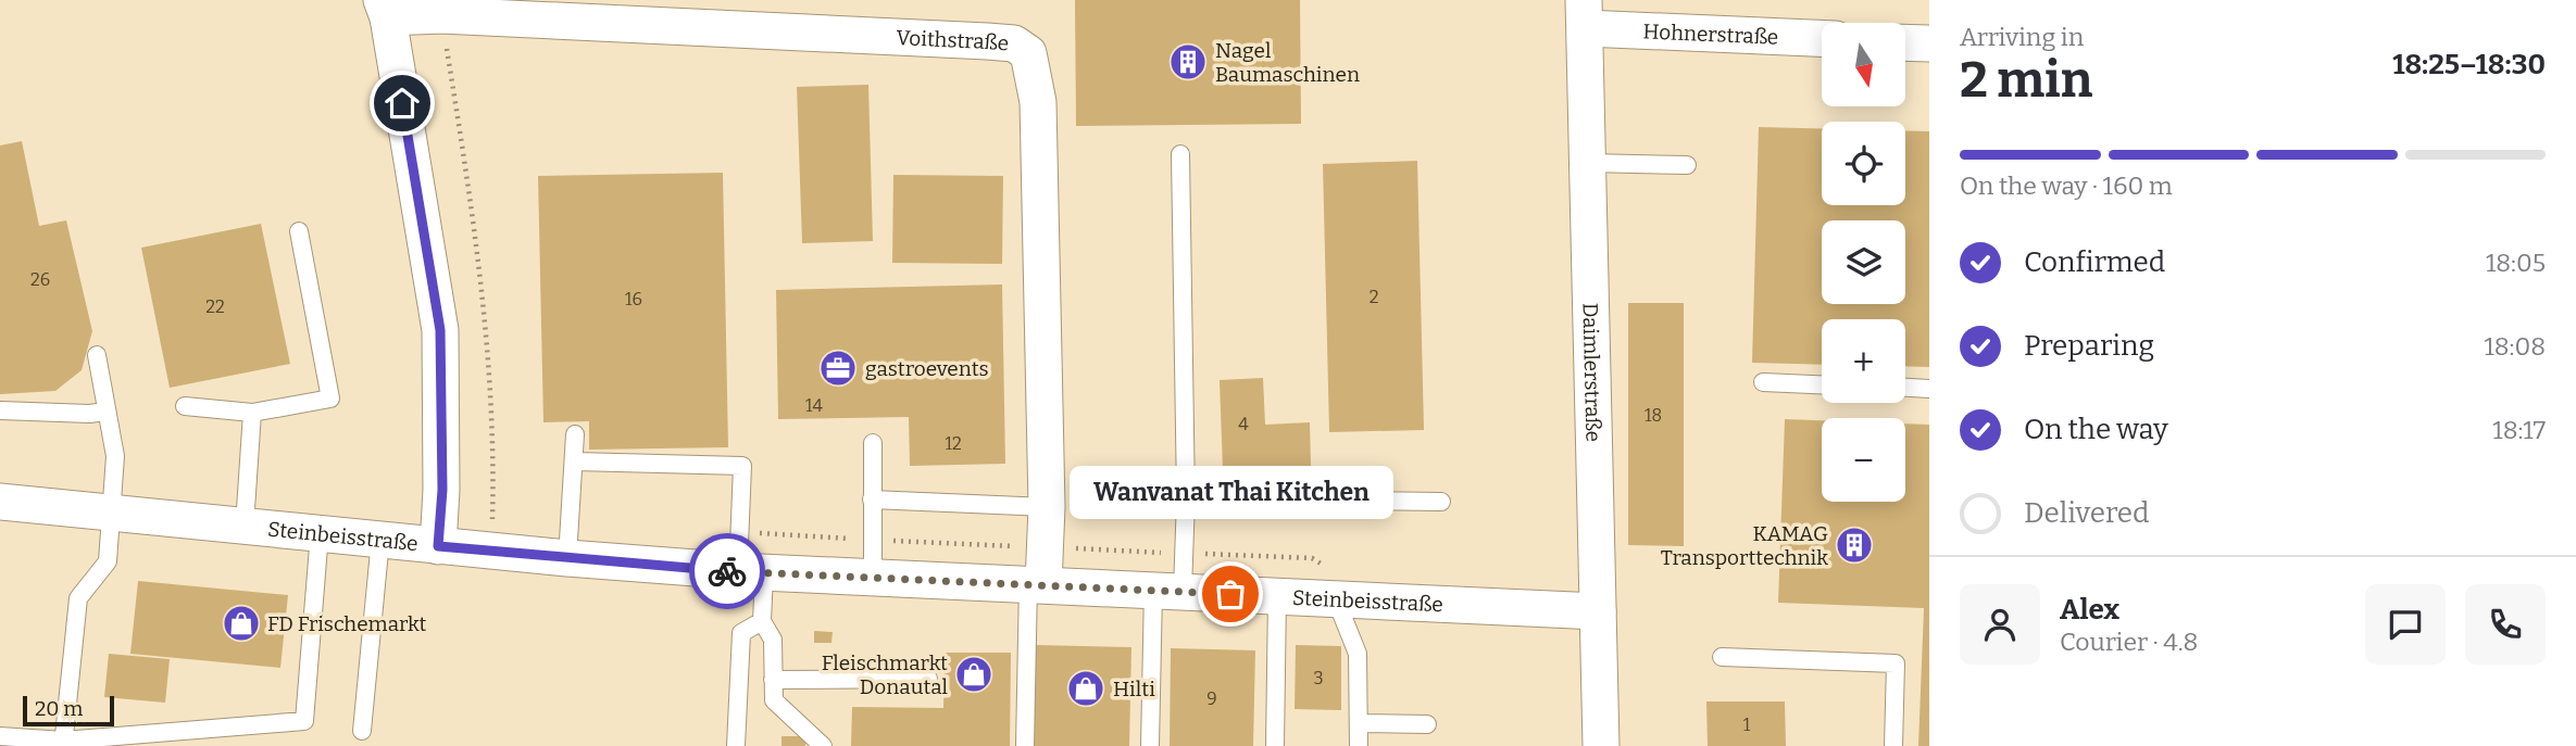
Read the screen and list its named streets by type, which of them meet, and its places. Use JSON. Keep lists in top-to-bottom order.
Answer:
{
  "streets": {
    "street": [
      "Hohnerstraße",
      "Voithstraße",
      "Daimlerstraße",
      "Steinbeisstraße"
    ]
  },
  "crossings": [
    ["Hohnerstraße", "Daimlerstraße"],
    ["Voithstraße", "Steinbeisstraße"],
    ["Daimlerstraße", "Steinbeisstraße"]
  ],
  "places": {
    "building": ["Nagel Baumaschinen", "KAMAG Transporttechnik"],
    "office": ["gastroevents"],
    "other": ["Wanvanat Thai Kitchen"],
    "shop": ["FD Frischemarkt", "Fleischmarkt Donautal", "Hilti"]
  },
  "house_numbers": [
    "26",
    "2",
    "16",
    "22",
    "14",
    "18",
    "4",
    "12",
    "3",
    "9",
    "1"
  ],
  "scale_bar": "20 m",
  "north": "bottom",
  "page": {
    "heading": ["2 min", "Arriving in", "18:25–18:30"],
    "panel": ["Alex", "Courier · 4.8"],
    "map_buttons": ["+", "−"],
    "bar": "On the way · 160 m",
    "list": [
      ["Confirmed", "18:05"],
      ["Preparing", "18:08"],
      ["On the way", "18:17"],
      "Delivered"
    ],
    "bubble": "Wanvanat Thai Kitchen",
    "scale": "20 m"
  }
}
